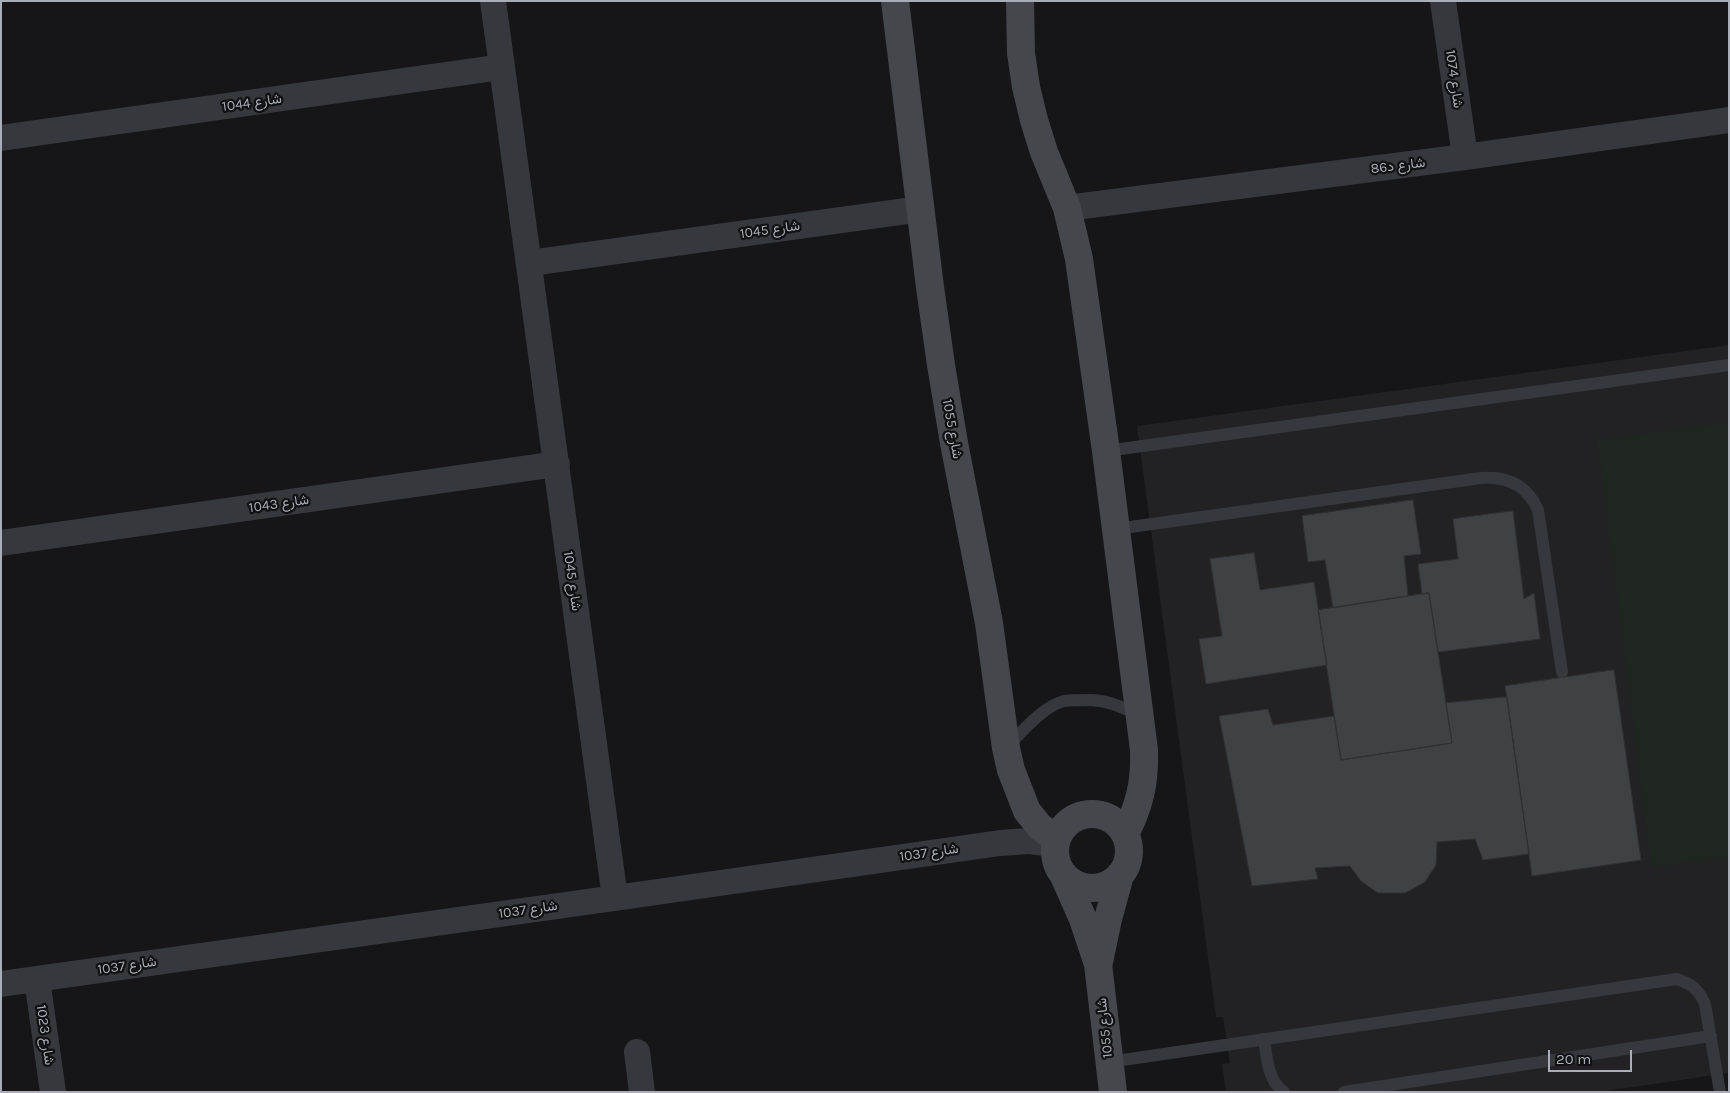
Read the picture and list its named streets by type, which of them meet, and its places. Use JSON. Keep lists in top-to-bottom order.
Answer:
{
  "streets": {
    "street": [
      "شارع 1074",
      "شارع 1044",
      "شارع د86",
      "شارع 1045",
      "شارع 1055",
      "شارع 1043",
      "شارع 1037",
      "شارع 1023"
    ]
  },
  "crossings": [
    ["شارع 1074", "شارع د86"],
    ["شارع 1044", "شارع 1045"],
    ["شارع 1045", "شارع 1055"],
    ["شارع 1045", "شارع 1043"],
    ["شارع 1045", "شارع 1037"],
    ["شارع 1055", "شارع 1037"],
    ["شارع 1037", "شارع 1023"]
  ],
  "scale_bar": "20 m"
}
